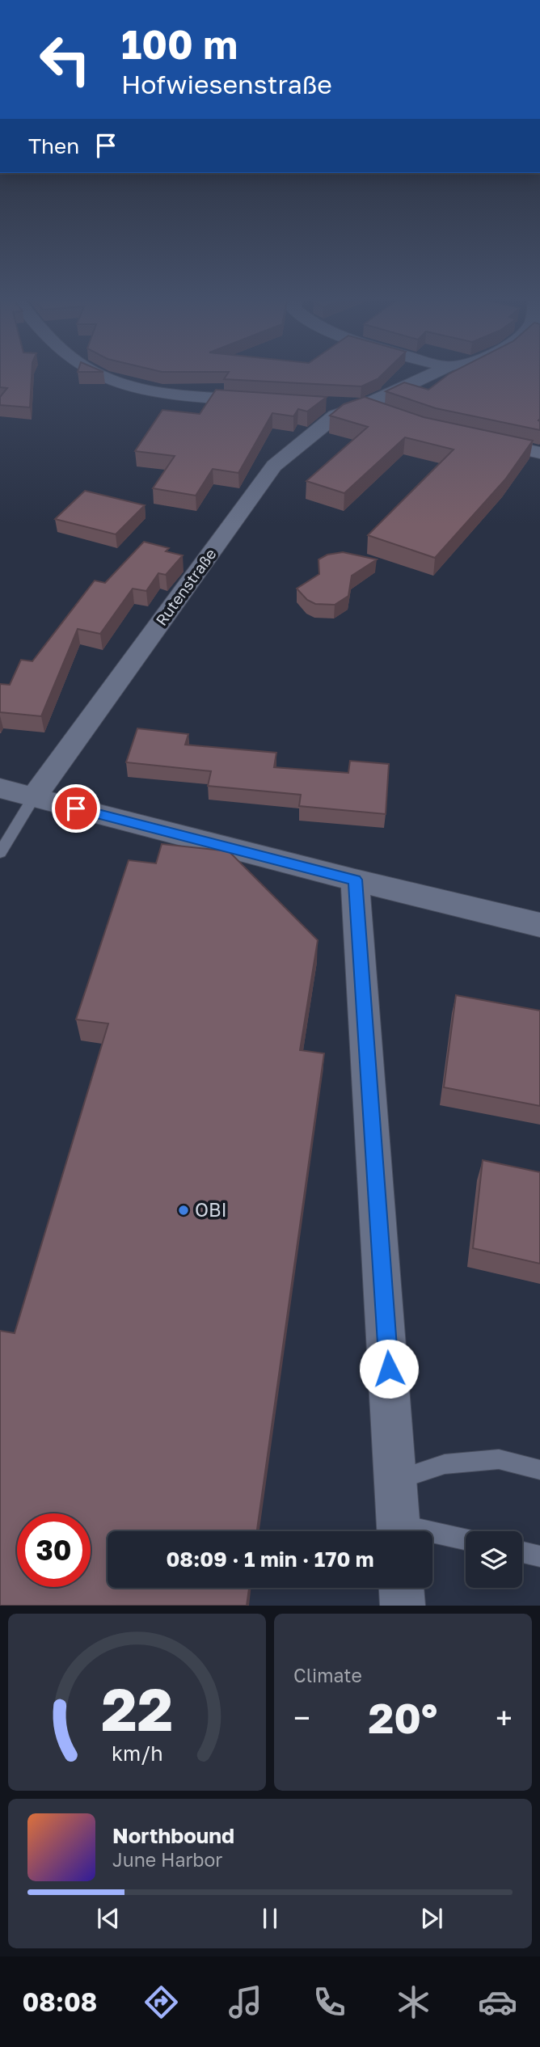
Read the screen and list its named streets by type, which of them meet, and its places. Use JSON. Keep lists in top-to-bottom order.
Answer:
{
  "streets": {
    "street": ["Rutenstraße"]
  },
  "places": ["OBI"],
  "page": {
    "turn": ["100 m", "Hofwiesenstraße"],
    "then": "Then",
    "limit": "30",
    "trip": "08:09 · 1 min · 170 m",
    "tile": "Climate",
    "heat": ["−", "20°", "+"],
    "song": ["Northbound", "June Harbor"],
    "tabs": "08:08",
    "gauge": ["22", "km/h"]
  }
}
